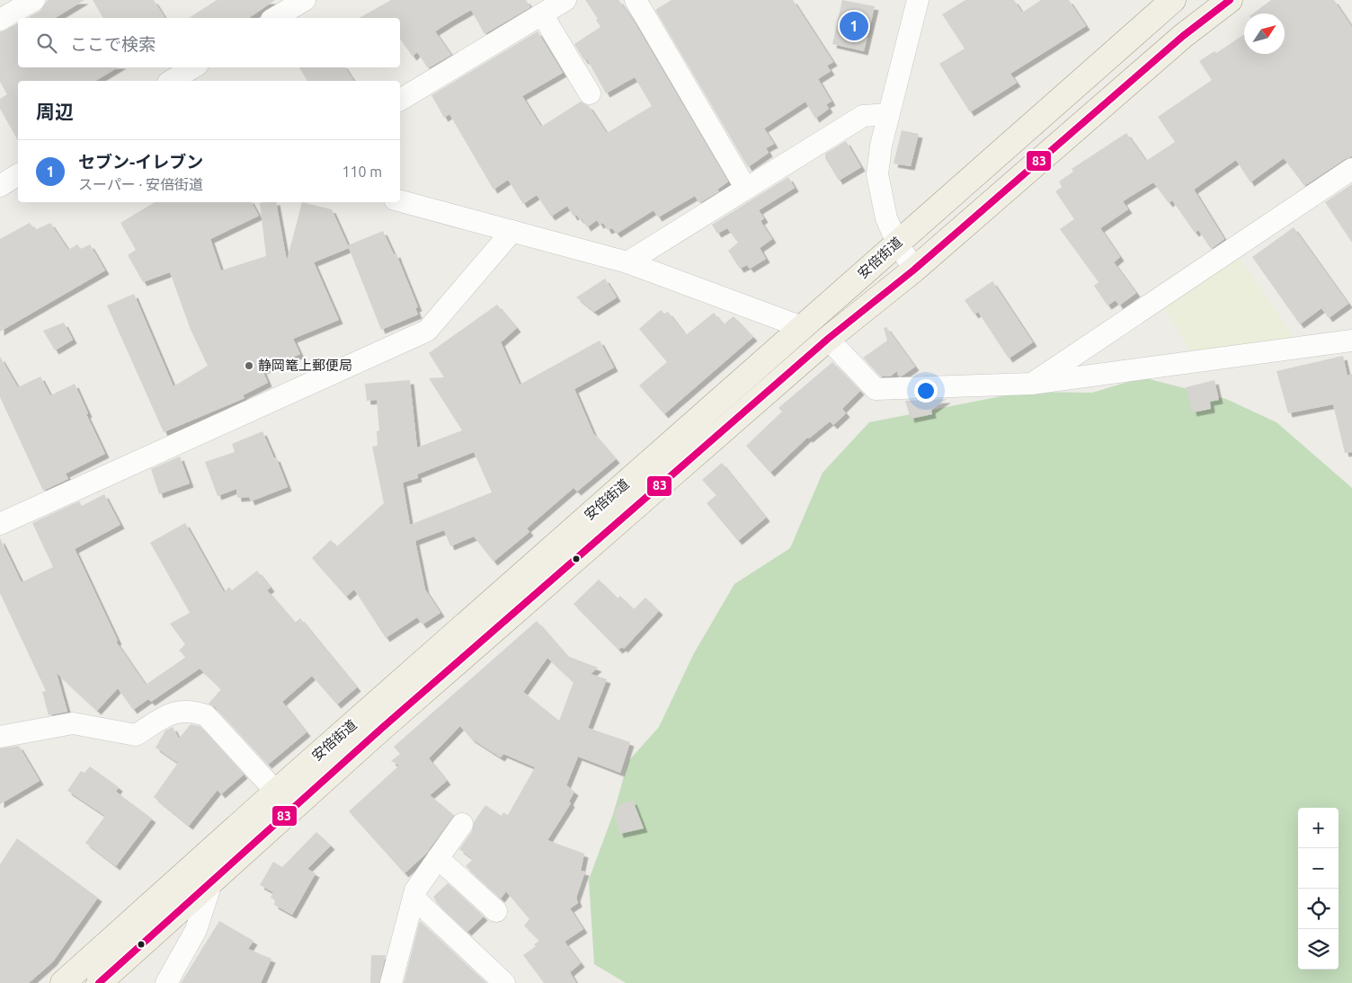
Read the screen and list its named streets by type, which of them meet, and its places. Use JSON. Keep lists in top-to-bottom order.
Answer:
{
  "streets": {
    "main road": ["安倍街道"]
  },
  "places": ["静岡篭上郵便局"],
  "lines": ["transit line 83"],
  "north": "top right",
  "page": {
    "pins": "1",
    "search": "ここで検索",
    "heading": "周辺",
    "list": [
      {
        "mark": "1",
        "name": "セブン-イレブン",
        "note": "スーパー · 安倍街道",
        "value": "110 m"
      }
    ],
    "map_buttons": ["+", "−"]
  }
}
